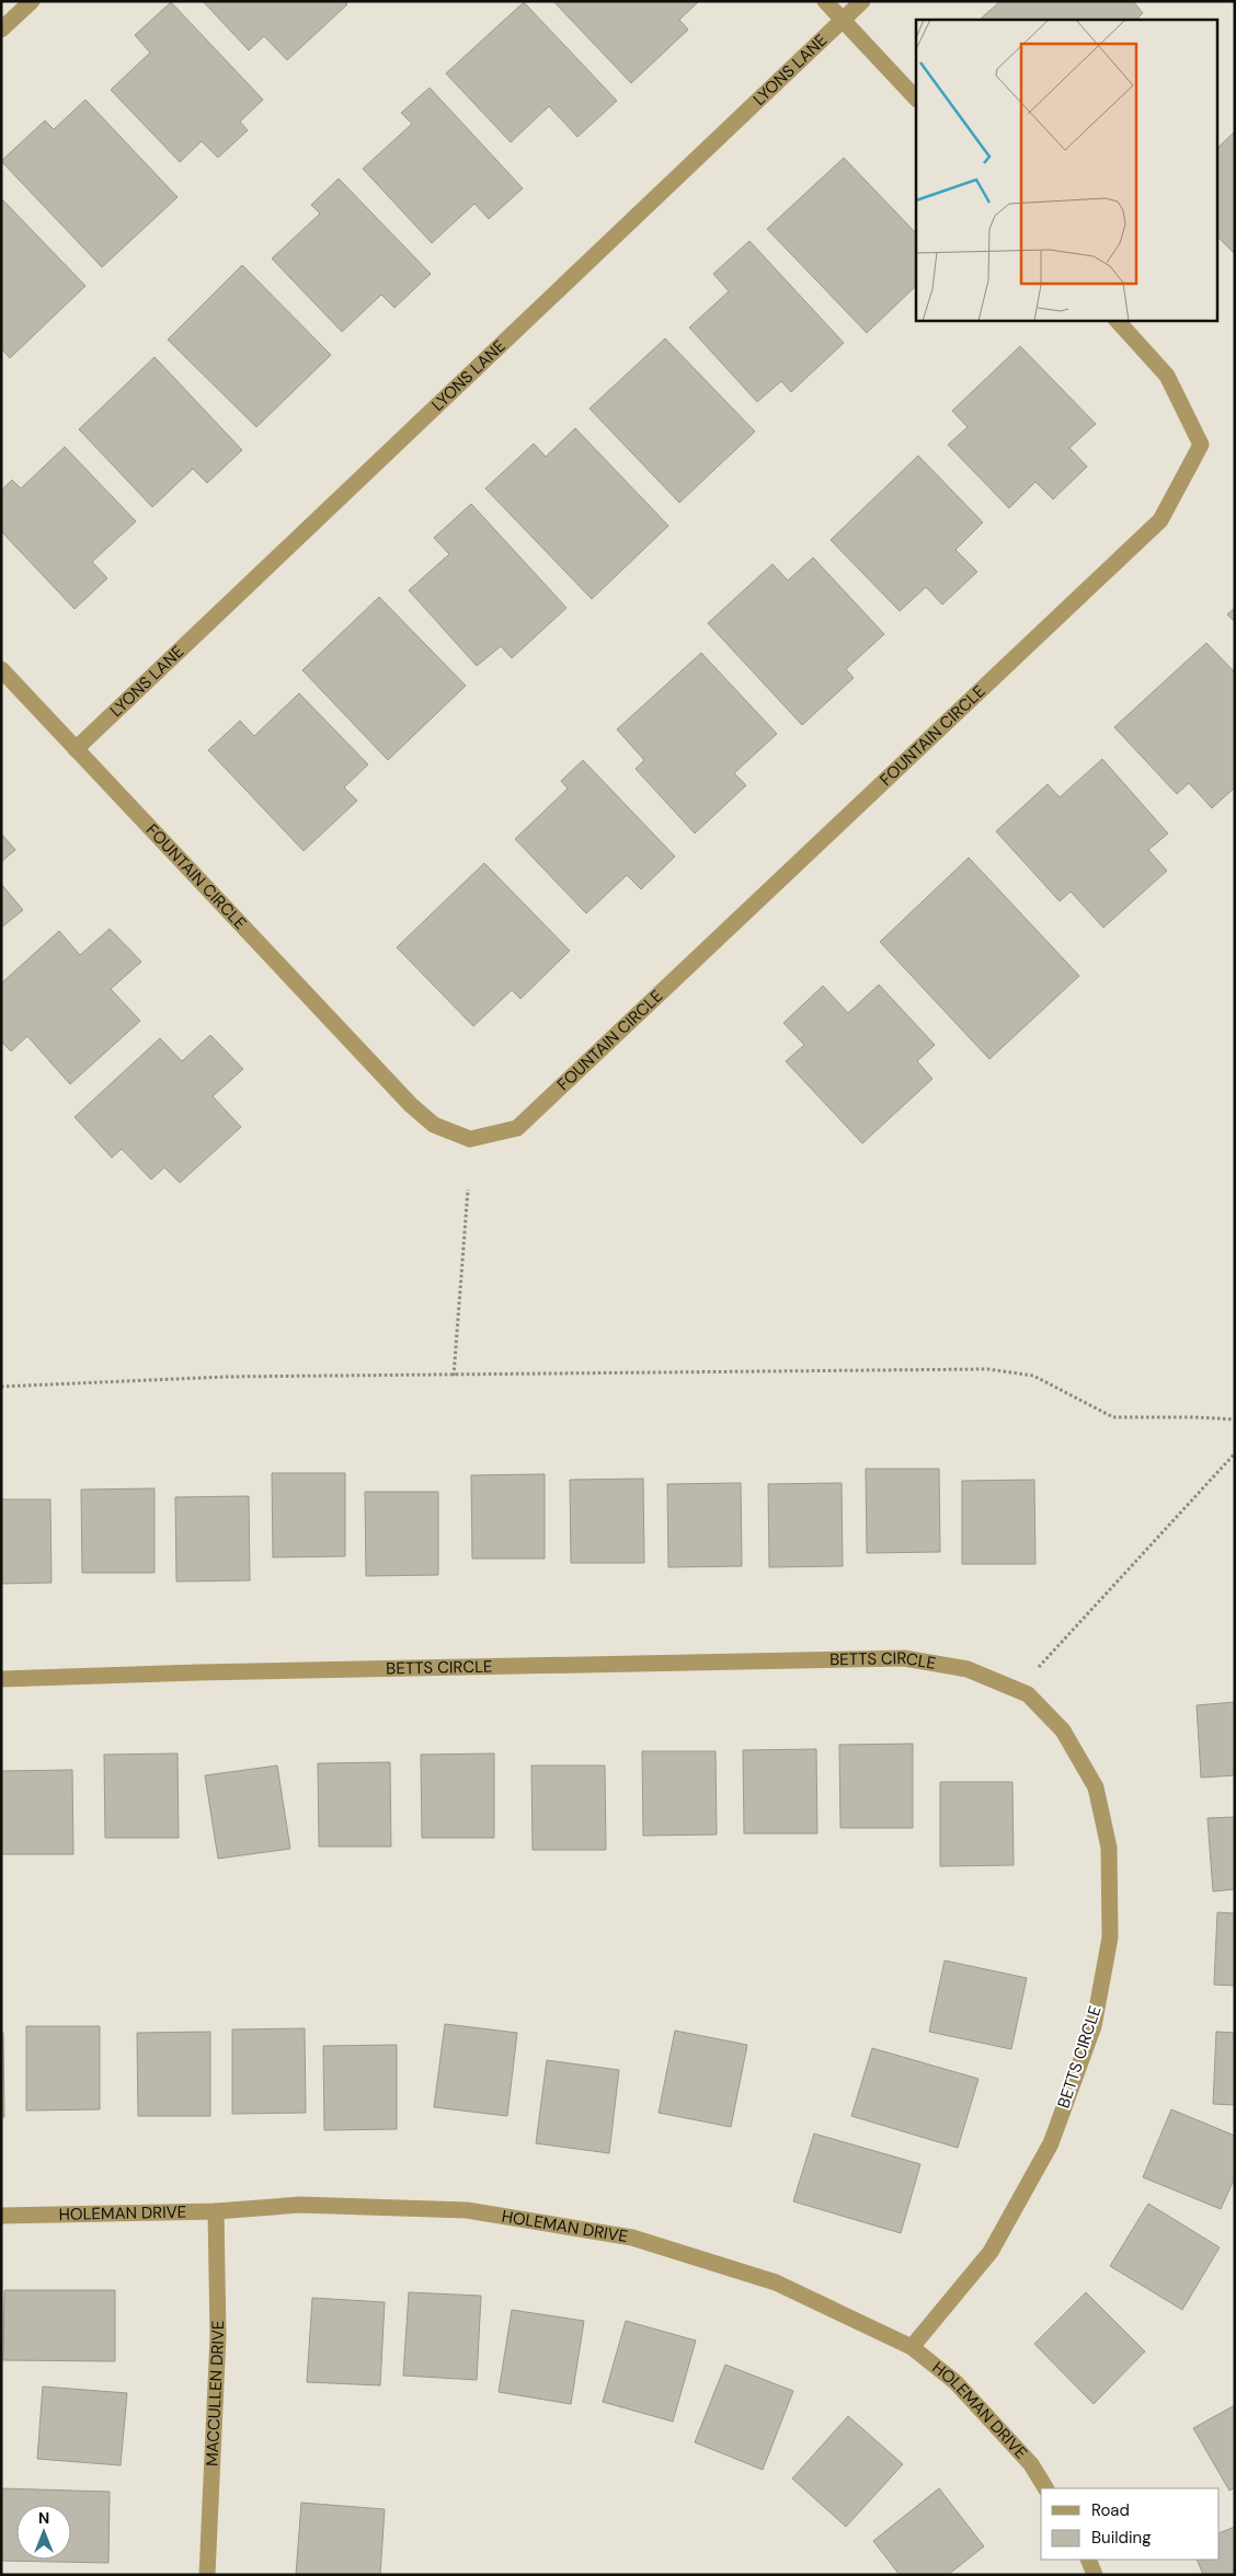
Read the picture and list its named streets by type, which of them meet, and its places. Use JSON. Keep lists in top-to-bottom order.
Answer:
{
  "streets": {
    "street": [
      "LYONS LANE",
      "FOUNTAIN CIRCLE",
      "BETTS CIRCLE",
      "HOLEMAN DRIVE",
      "MACCULLEN DRIVE"
    ]
  },
  "crossings": [
    ["LYONS LANE", "FOUNTAIN CIRCLE"],
    ["BETTS CIRCLE", "HOLEMAN DRIVE"],
    ["HOLEMAN DRIVE", "MACCULLEN DRIVE"]
  ],
  "legend": ["Road", "Building"],
  "north": "top"
}
